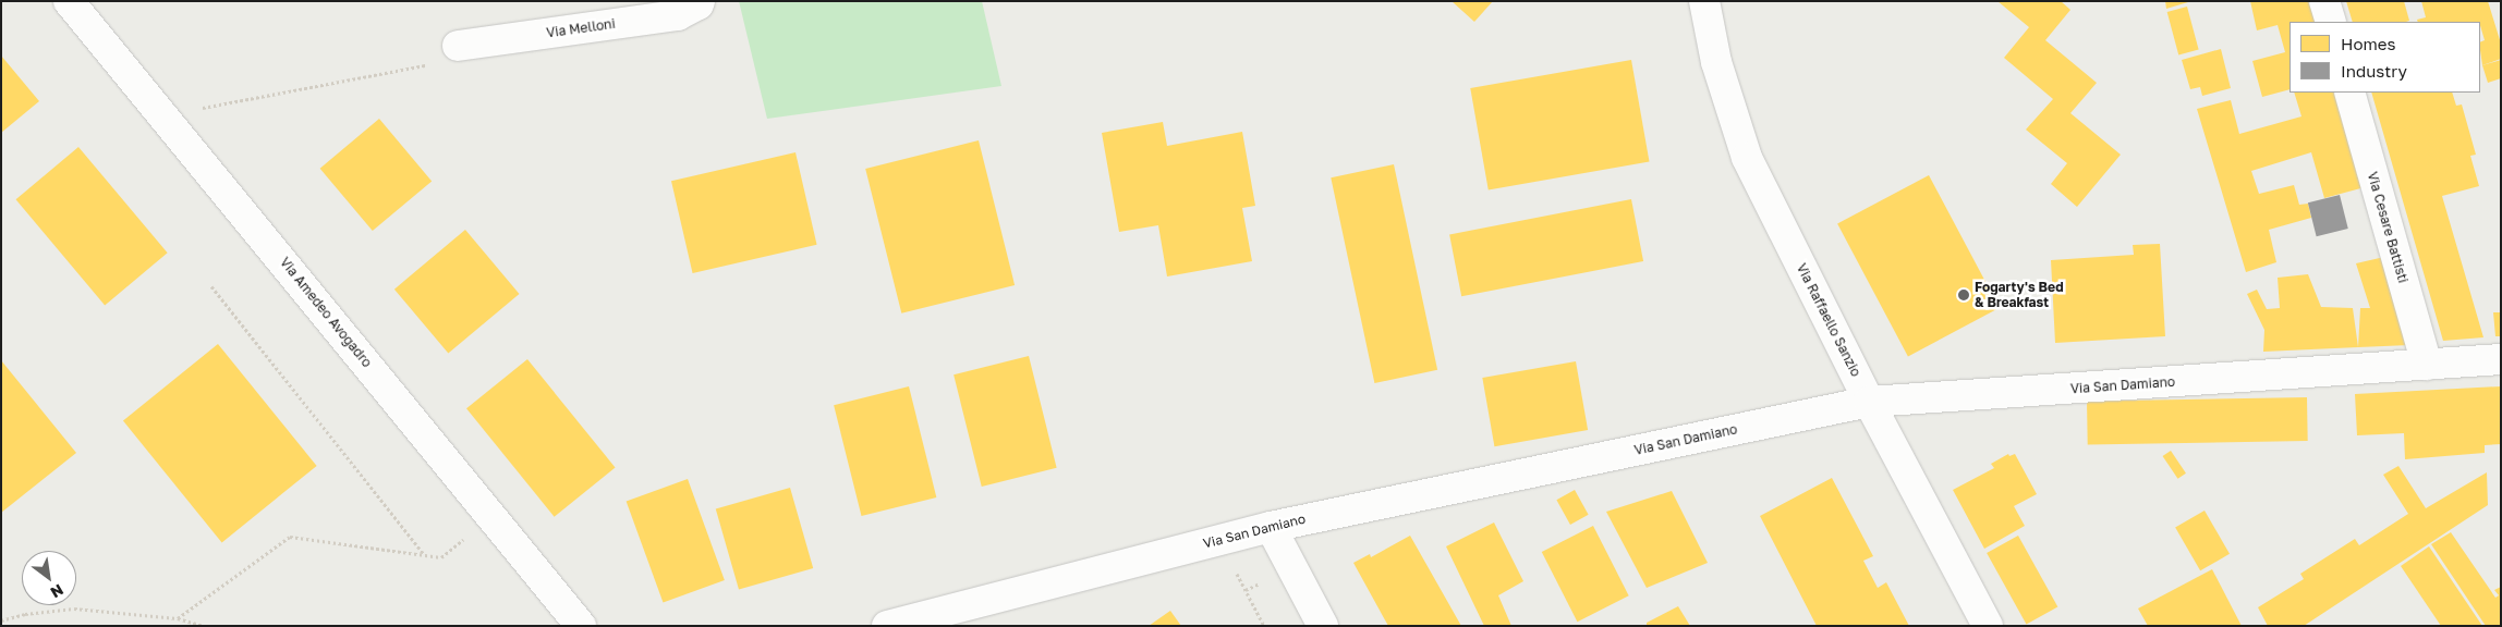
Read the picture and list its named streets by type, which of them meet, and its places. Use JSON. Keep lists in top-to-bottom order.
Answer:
{
  "streets": {
    "street": [
      "Via Melloni",
      "Via Cesare Battisti",
      "Via Amedeo Avogadro",
      "Via Raffaello Sanzio",
      "Via San Damiano"
    ]
  },
  "crossings": [
    ["Via Cesare Battisti", "Via San Damiano"],
    ["Via Raffaello Sanzio", "Via San Damiano"]
  ],
  "places": ["Fogarty's Bed & Breakfast"],
  "legend": ["Homes", "Industry"],
  "north": "bottom right"
}
